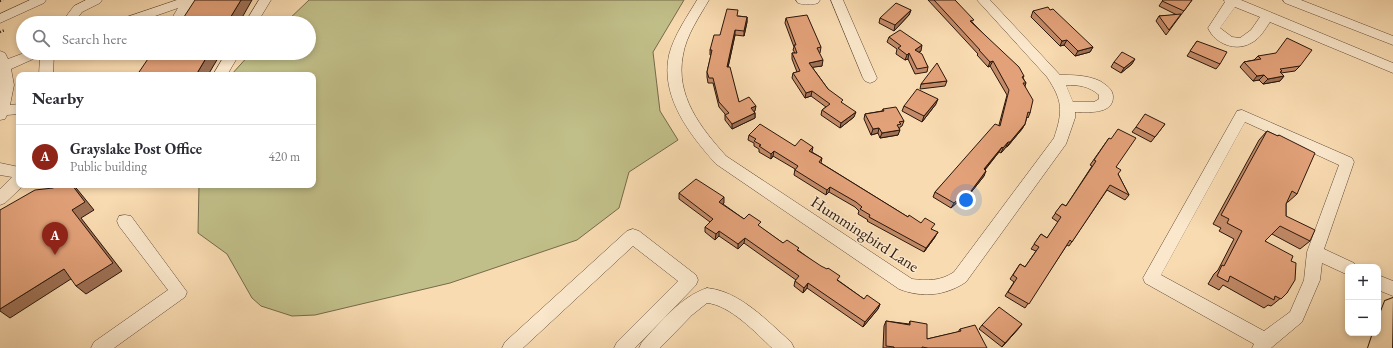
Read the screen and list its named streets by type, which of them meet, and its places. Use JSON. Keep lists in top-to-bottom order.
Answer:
{
  "streets": {
    "street": ["Hummingbird Lane"]
  },
  "page": {
    "search": "Search here",
    "heading": "Nearby",
    "list": [
      {
        "mark": "A",
        "name": "Grayslake Post Office",
        "note": "Public building",
        "value": "420 m"
      }
    ],
    "pins": "A",
    "map_buttons": ["+", "−"]
  }
}
